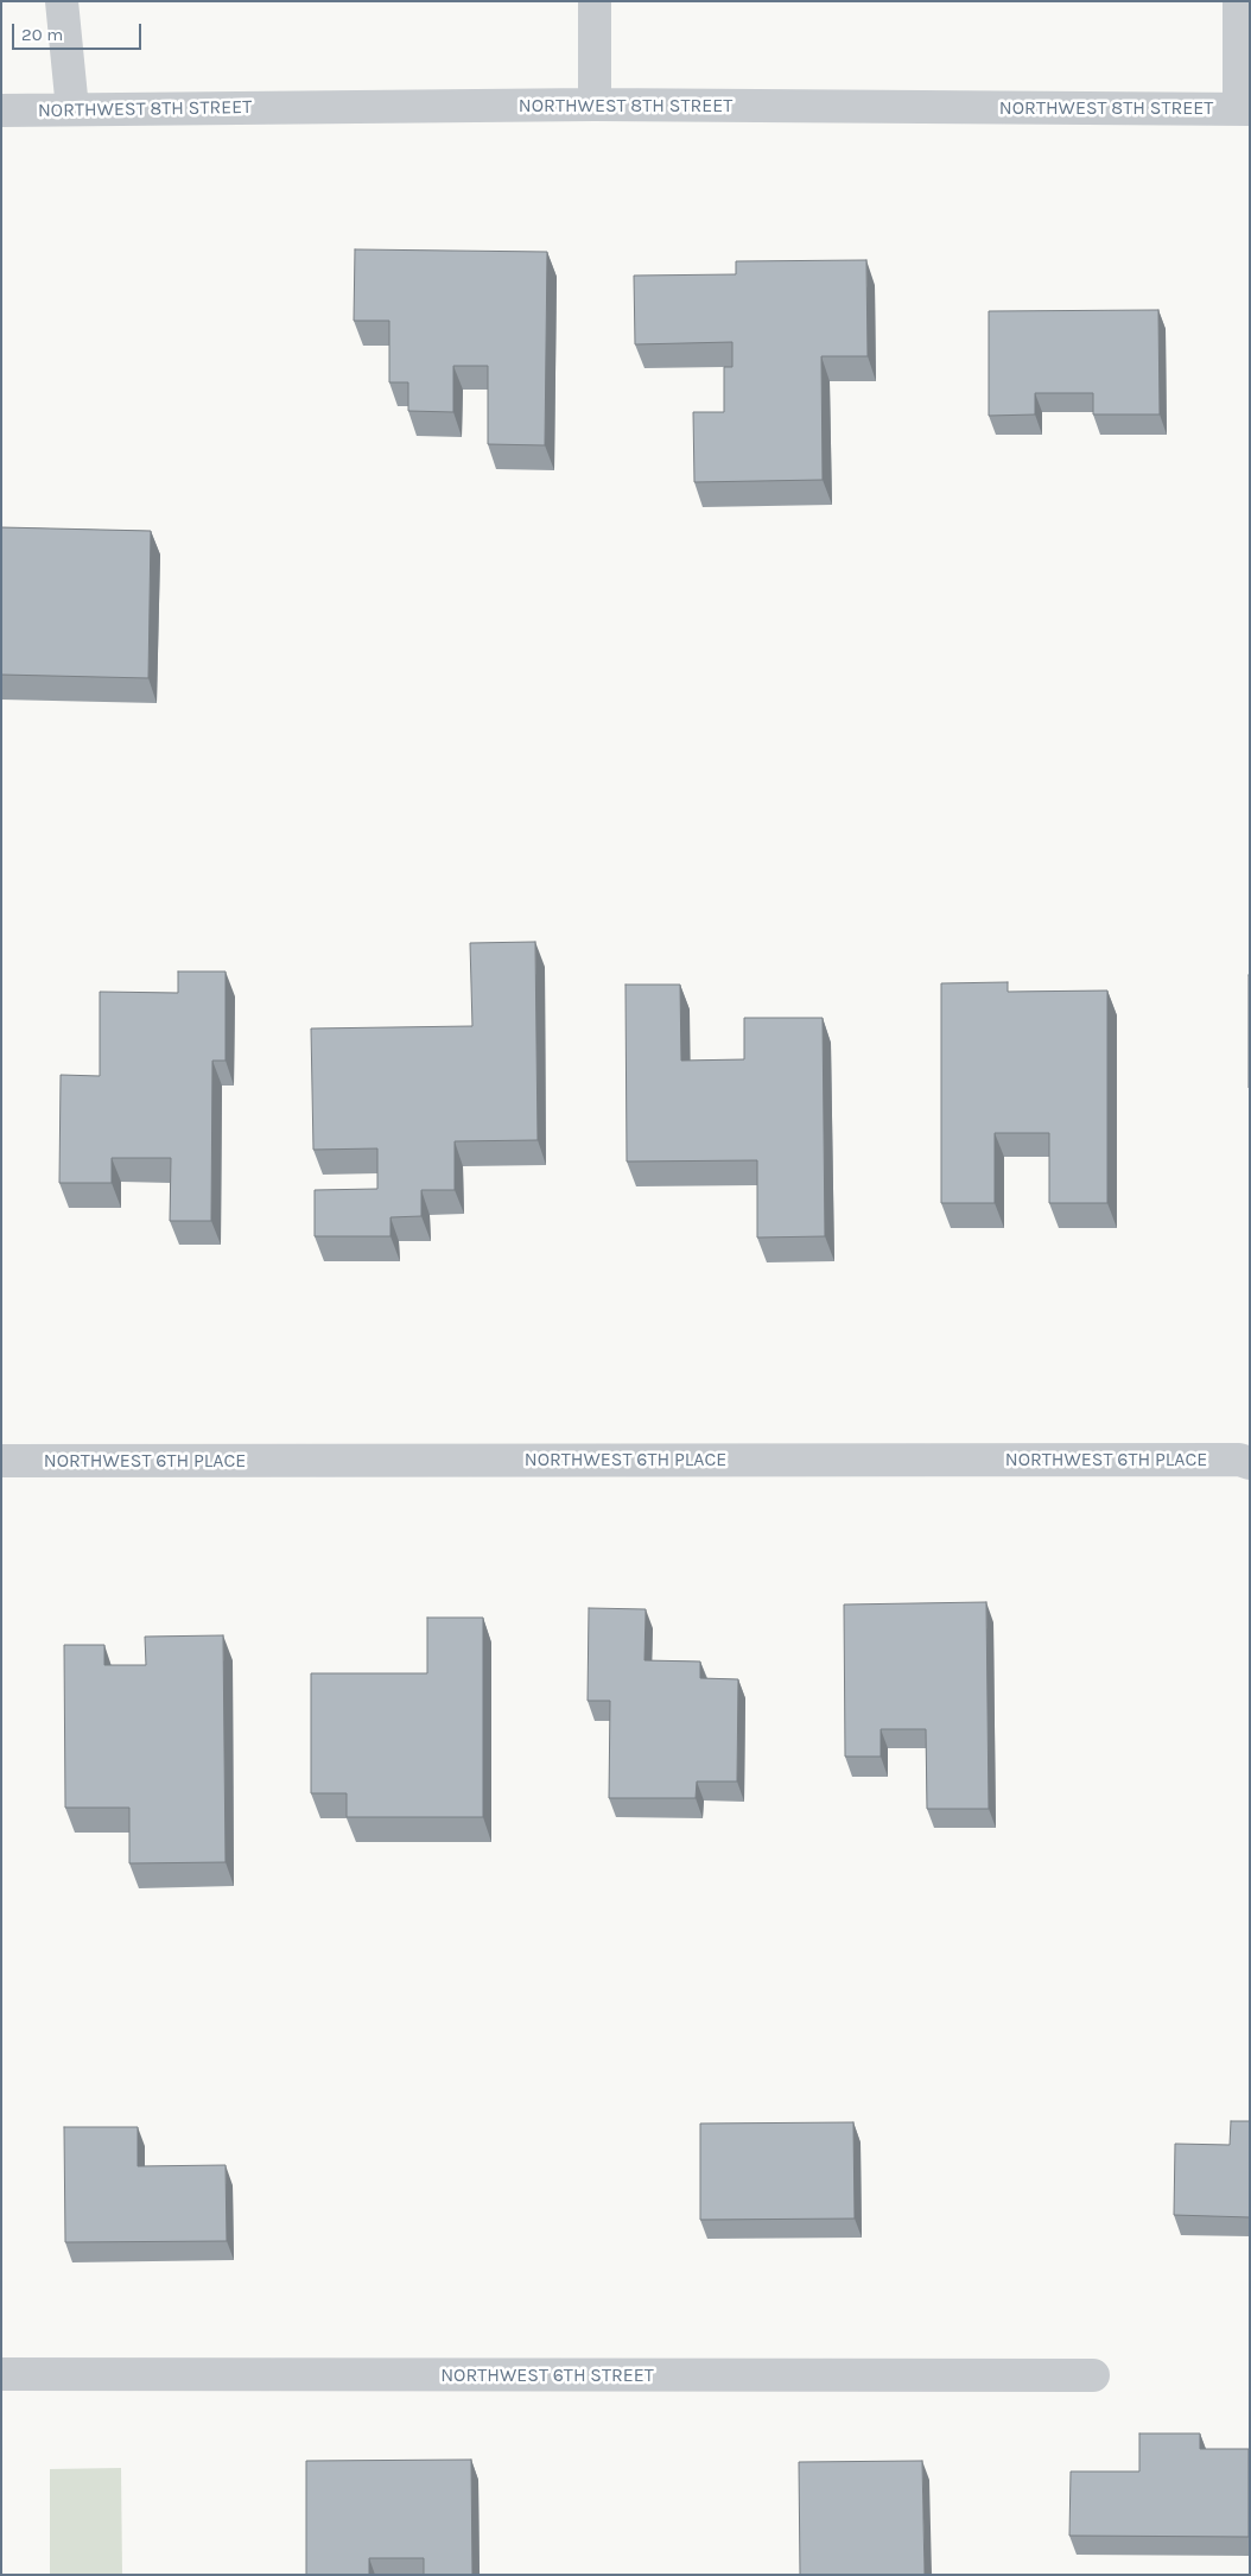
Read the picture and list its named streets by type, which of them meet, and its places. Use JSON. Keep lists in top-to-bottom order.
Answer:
{
  "streets": {
    "street": ["NORTHWEST 8TH STREET", "NORTHWEST 6TH PLACE", "NORTHWEST 6TH STREET"]
  },
  "scale_bar": "20 m"
}
